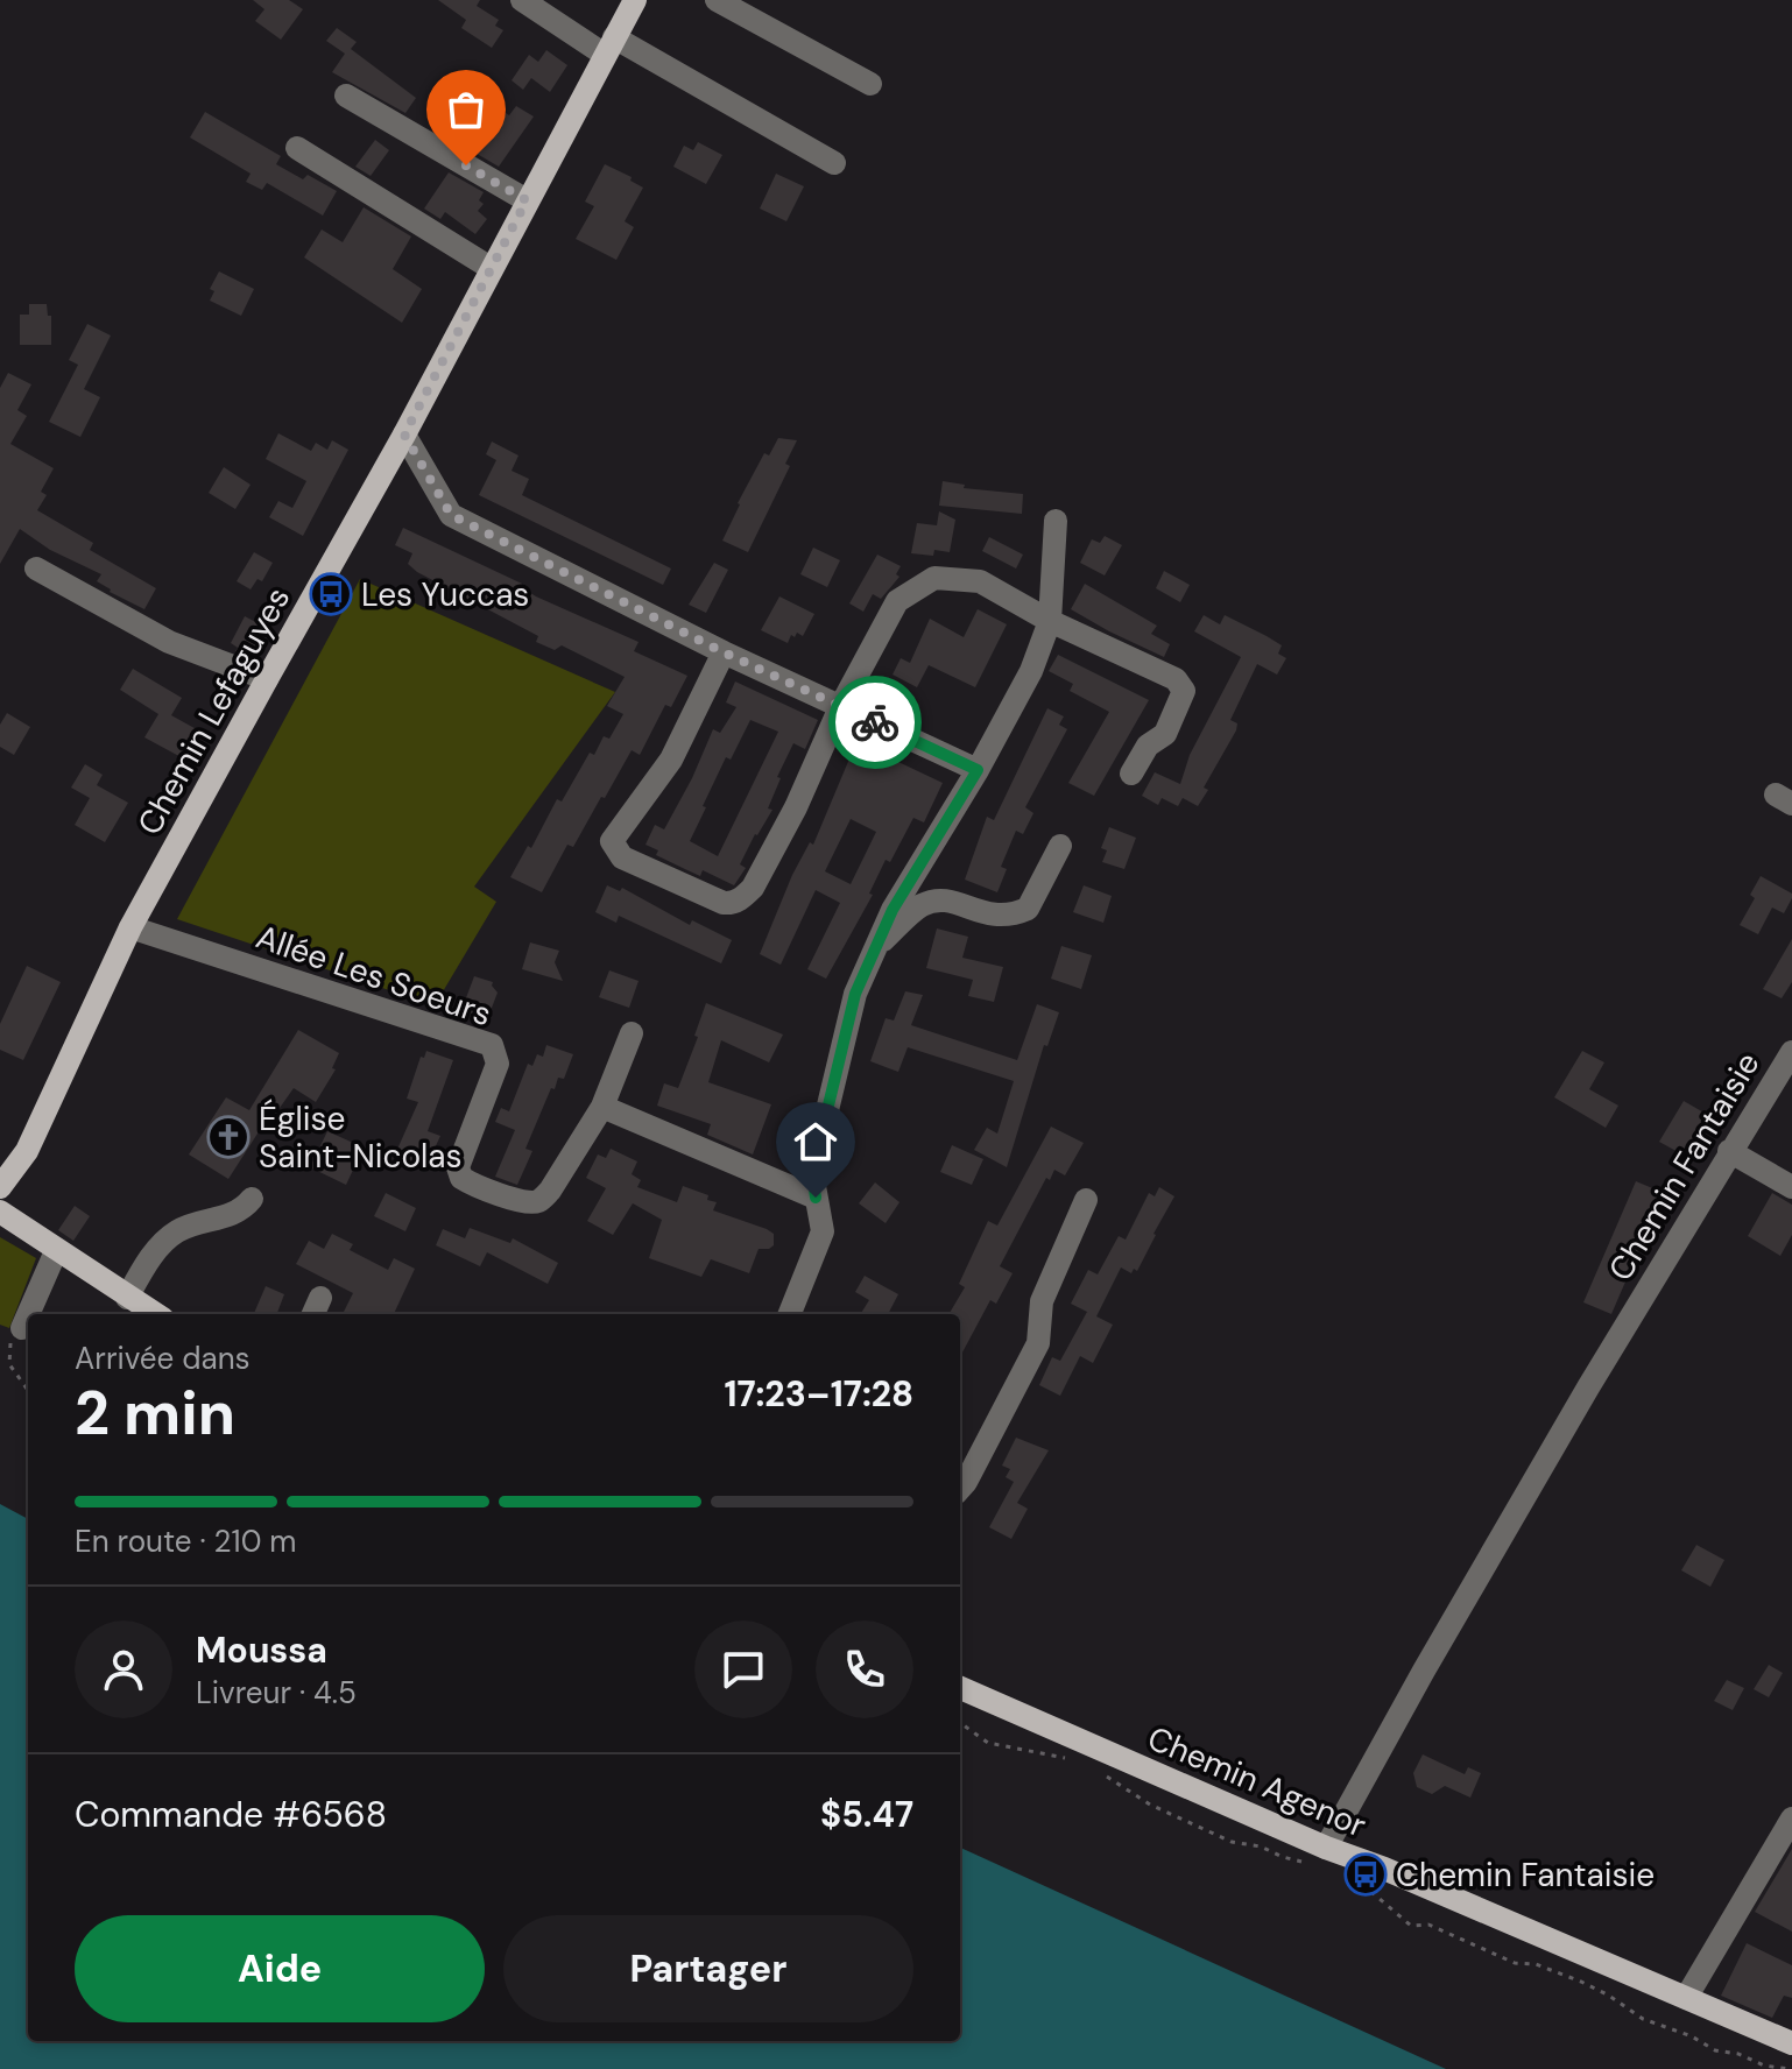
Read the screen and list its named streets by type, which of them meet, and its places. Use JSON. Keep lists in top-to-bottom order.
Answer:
{
  "streets": {
    "main road": ["Chemin Lefaguyes", "Chemin Agenor"],
    "street": ["Allée Les Soeurs", "Chemin Fantaisie"]
  },
  "crossings": [
    ["Chemin Lefaguyes", "Allée Les Soeurs"],
    ["Chemin Fantaisie", "Chemin Agenor"]
  ],
  "places": {
    "bus stop": ["Les Yuccas", "Chemin Fantaisie"],
    "church": ["Église Saint-Nicolas"]
  },
  "page": {
    "heading": ["2 min", "Arrivée dans", "17:23–17:28"],
    "panel": [
      "Moussa",
      "Livreur · 4.5",
      "Commande #6568",
      "$5.47"
    ],
    "bar": "En route · 210 m",
    "buttons": ["Aide", "Partager"]
  }
}
